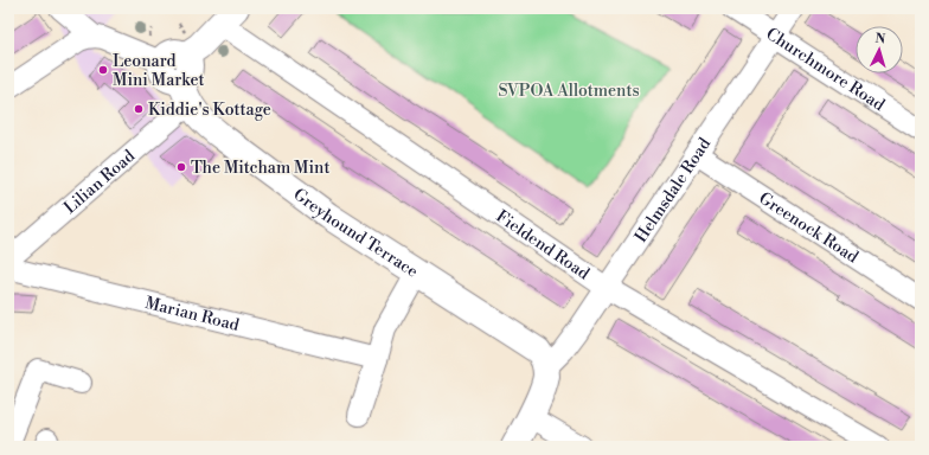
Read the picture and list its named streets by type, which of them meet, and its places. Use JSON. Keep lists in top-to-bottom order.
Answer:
{
  "streets": {
    "main road": ["Greyhound Terrace"],
    "street": [
      "Churchmore Road",
      "Lilian Road",
      "Helmsdale Road",
      "Greenock Road",
      "Fieldend Road",
      "Marian Road"
    ]
  },
  "crossings": [
    ["Churchmore Road", "Helmsdale Road"],
    ["Lilian Road", "Greyhound Terrace"],
    ["Helmsdale Road", "Greenock Road"],
    ["Helmsdale Road", "Greyhound Terrace"],
    ["Helmsdale Road", "Fieldend Road"]
  ],
  "parks": ["SVPOA Allotments"],
  "places": ["Leonard Mini Market", "Kiddie's Kottage", "The Mitcham Mint"],
  "north": "top"
}
